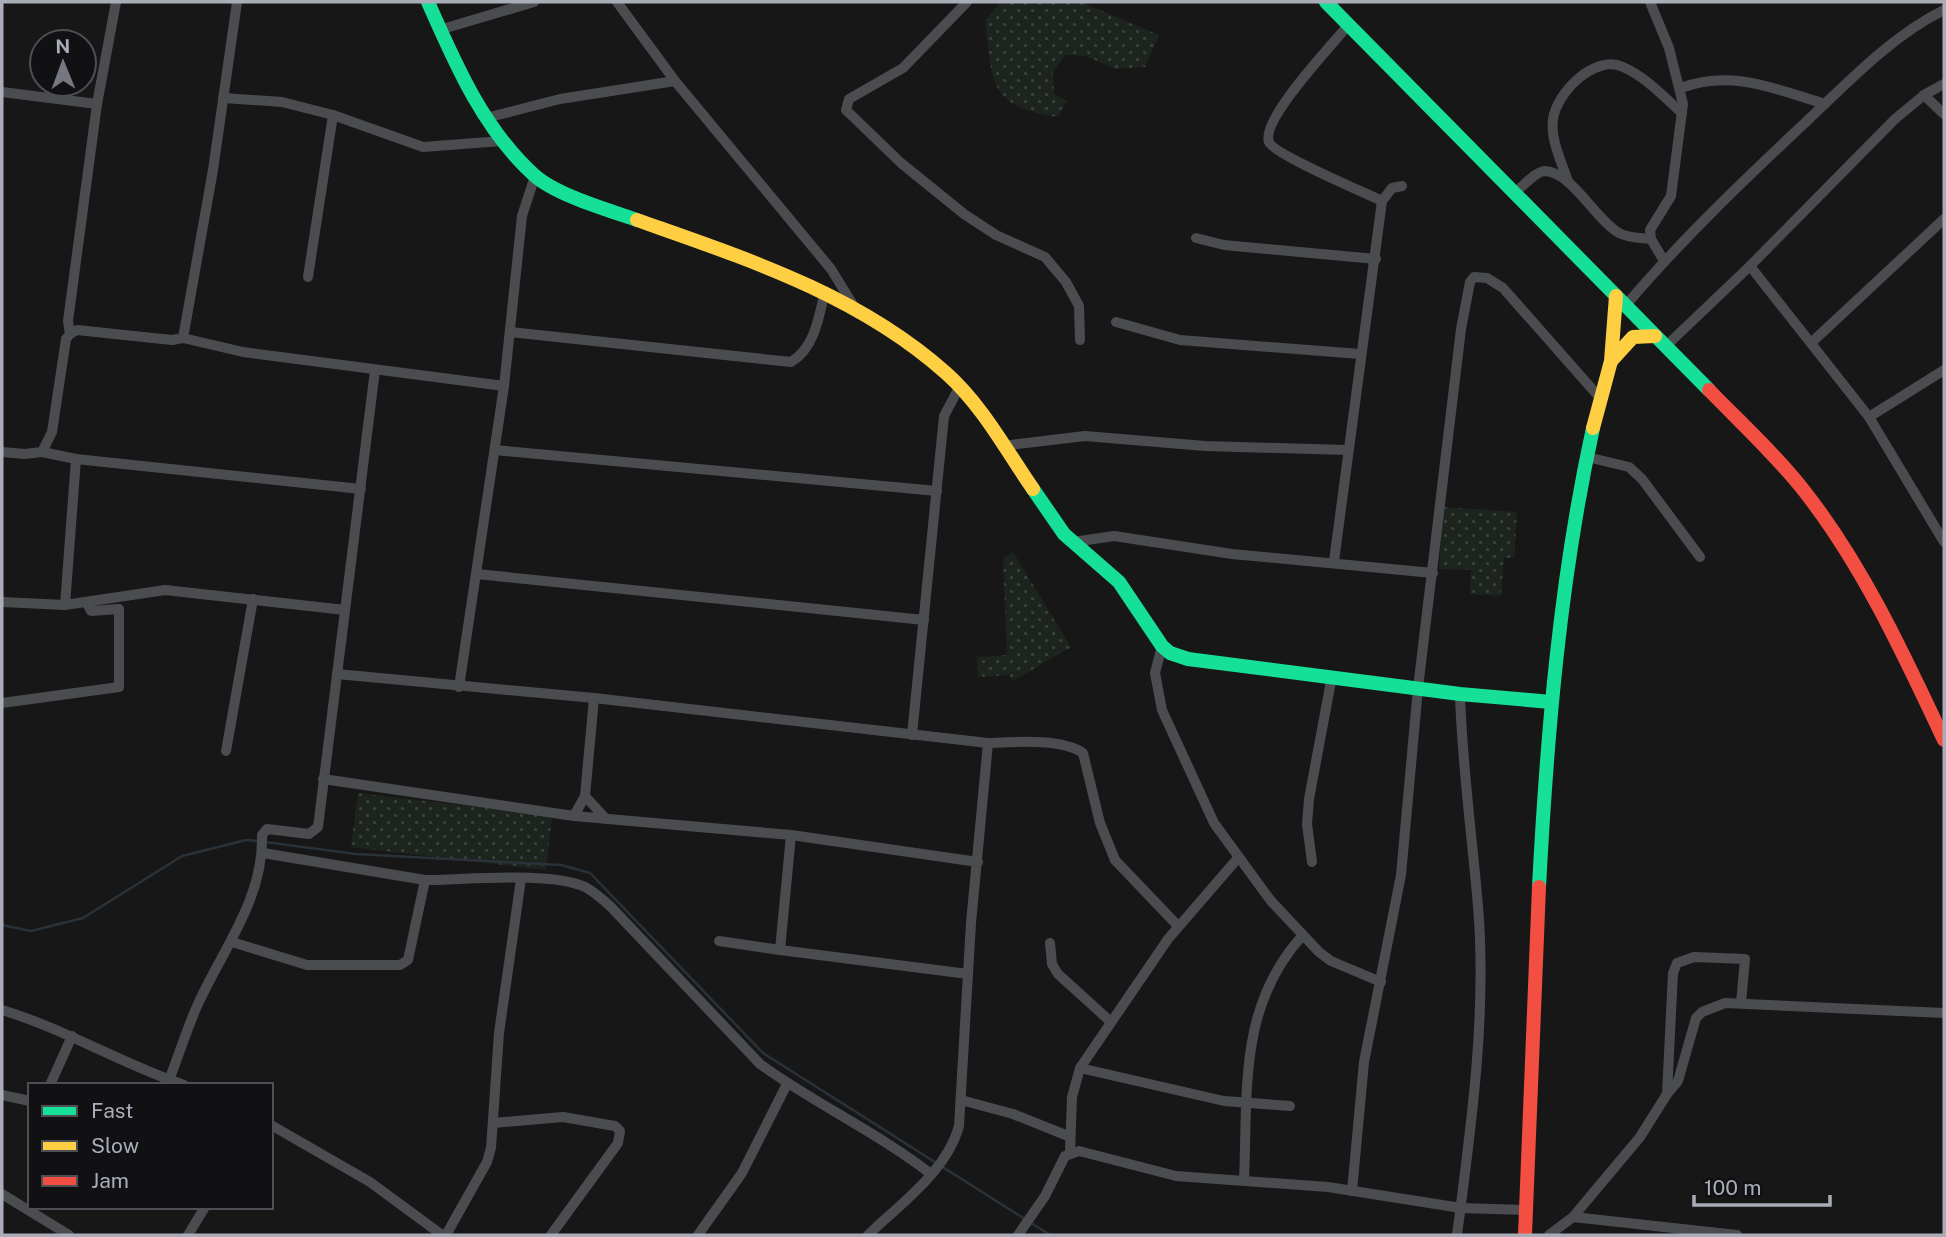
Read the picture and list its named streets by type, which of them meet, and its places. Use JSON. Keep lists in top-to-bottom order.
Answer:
{
  "legend": ["Fast", "Slow", "Jam"],
  "scale_bar": "100 m",
  "north": "top"
}
